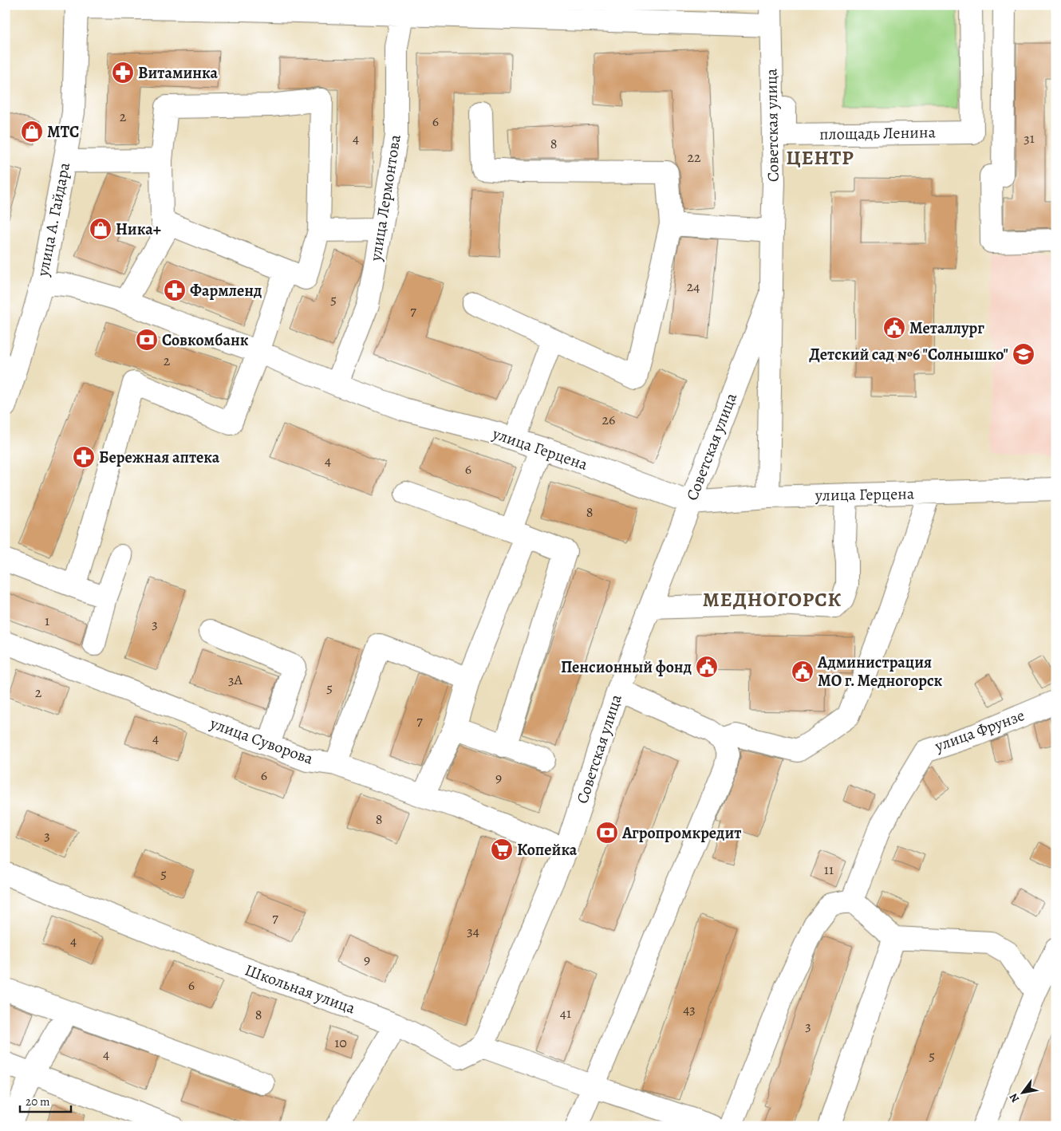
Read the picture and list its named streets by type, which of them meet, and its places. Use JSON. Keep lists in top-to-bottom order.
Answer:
{
  "streets": {
    "street": [
      "Советская улица",
      "площадь Ленина",
      "улица Лермонтова",
      "улица А. Гайдара",
      "улица Герцена",
      "улица Фрунзе",
      "улица Суворова",
      "Школьная улица"
    ]
  },
  "crossings": [
    ["Советская улица", "улица Герцена"],
    ["Советская улица", "улица Суворова"],
    ["Советская улица", "Школьная улица"],
    ["улица Лермонтова", "улица Герцена"],
    ["улица А. Гайдара", "улица Герцена"]
  ],
  "districts": ["ЦЕНТР", "МЕДНОГОРСК"],
  "places": {
    "pharmacy": ["Витаминка", "Фармленд", "Бережная аптека"],
    "shop": ["МТС", "Ника+"],
    "public building": ["Металлург", "Пенсионный фонд", "Администрация МО г. Медногорск"],
    "bank": ["Совкомбанк", "Агропромкредит"],
    "school or university": ["Детский сад №6 \"Солнышко\""],
    "supermarket": ["Копейка"]
  },
  "house_numbers": [
    "2",
    "6",
    "4",
    "31",
    "8",
    "22",
    "24",
    "5",
    "7",
    "2",
    "26",
    "4",
    "6",
    "8",
    "1",
    "3",
    "3А",
    "5",
    "2",
    "7",
    "4",
    "6",
    "9",
    "8",
    "3",
    "11",
    "5",
    "7",
    "34",
    "4",
    "9",
    "6",
    "43",
    "41",
    "8",
    "3",
    "10",
    "4",
    "5"
  ],
  "scale_bar": "20 m",
  "north": "bottom left"
}
